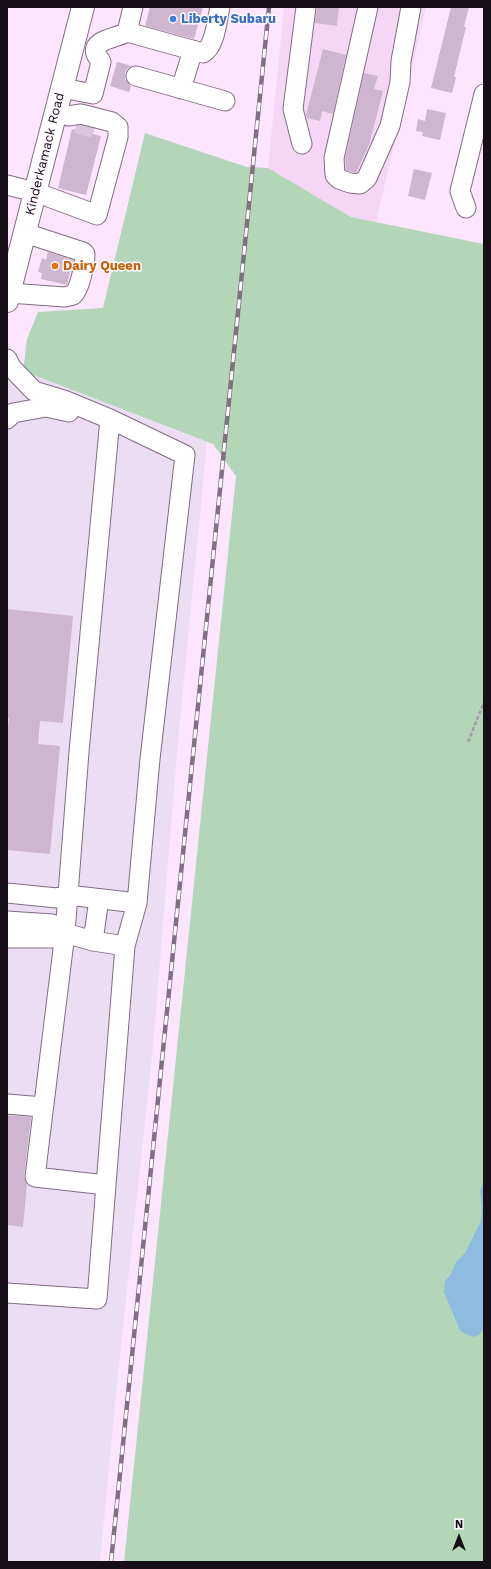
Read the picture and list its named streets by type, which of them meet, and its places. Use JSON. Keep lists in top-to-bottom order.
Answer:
{
  "streets": {
    "main road": ["Kinderkamack Road"]
  },
  "places": ["Liberty Subaru", "Dairy Queen"],
  "north": "top"
}
